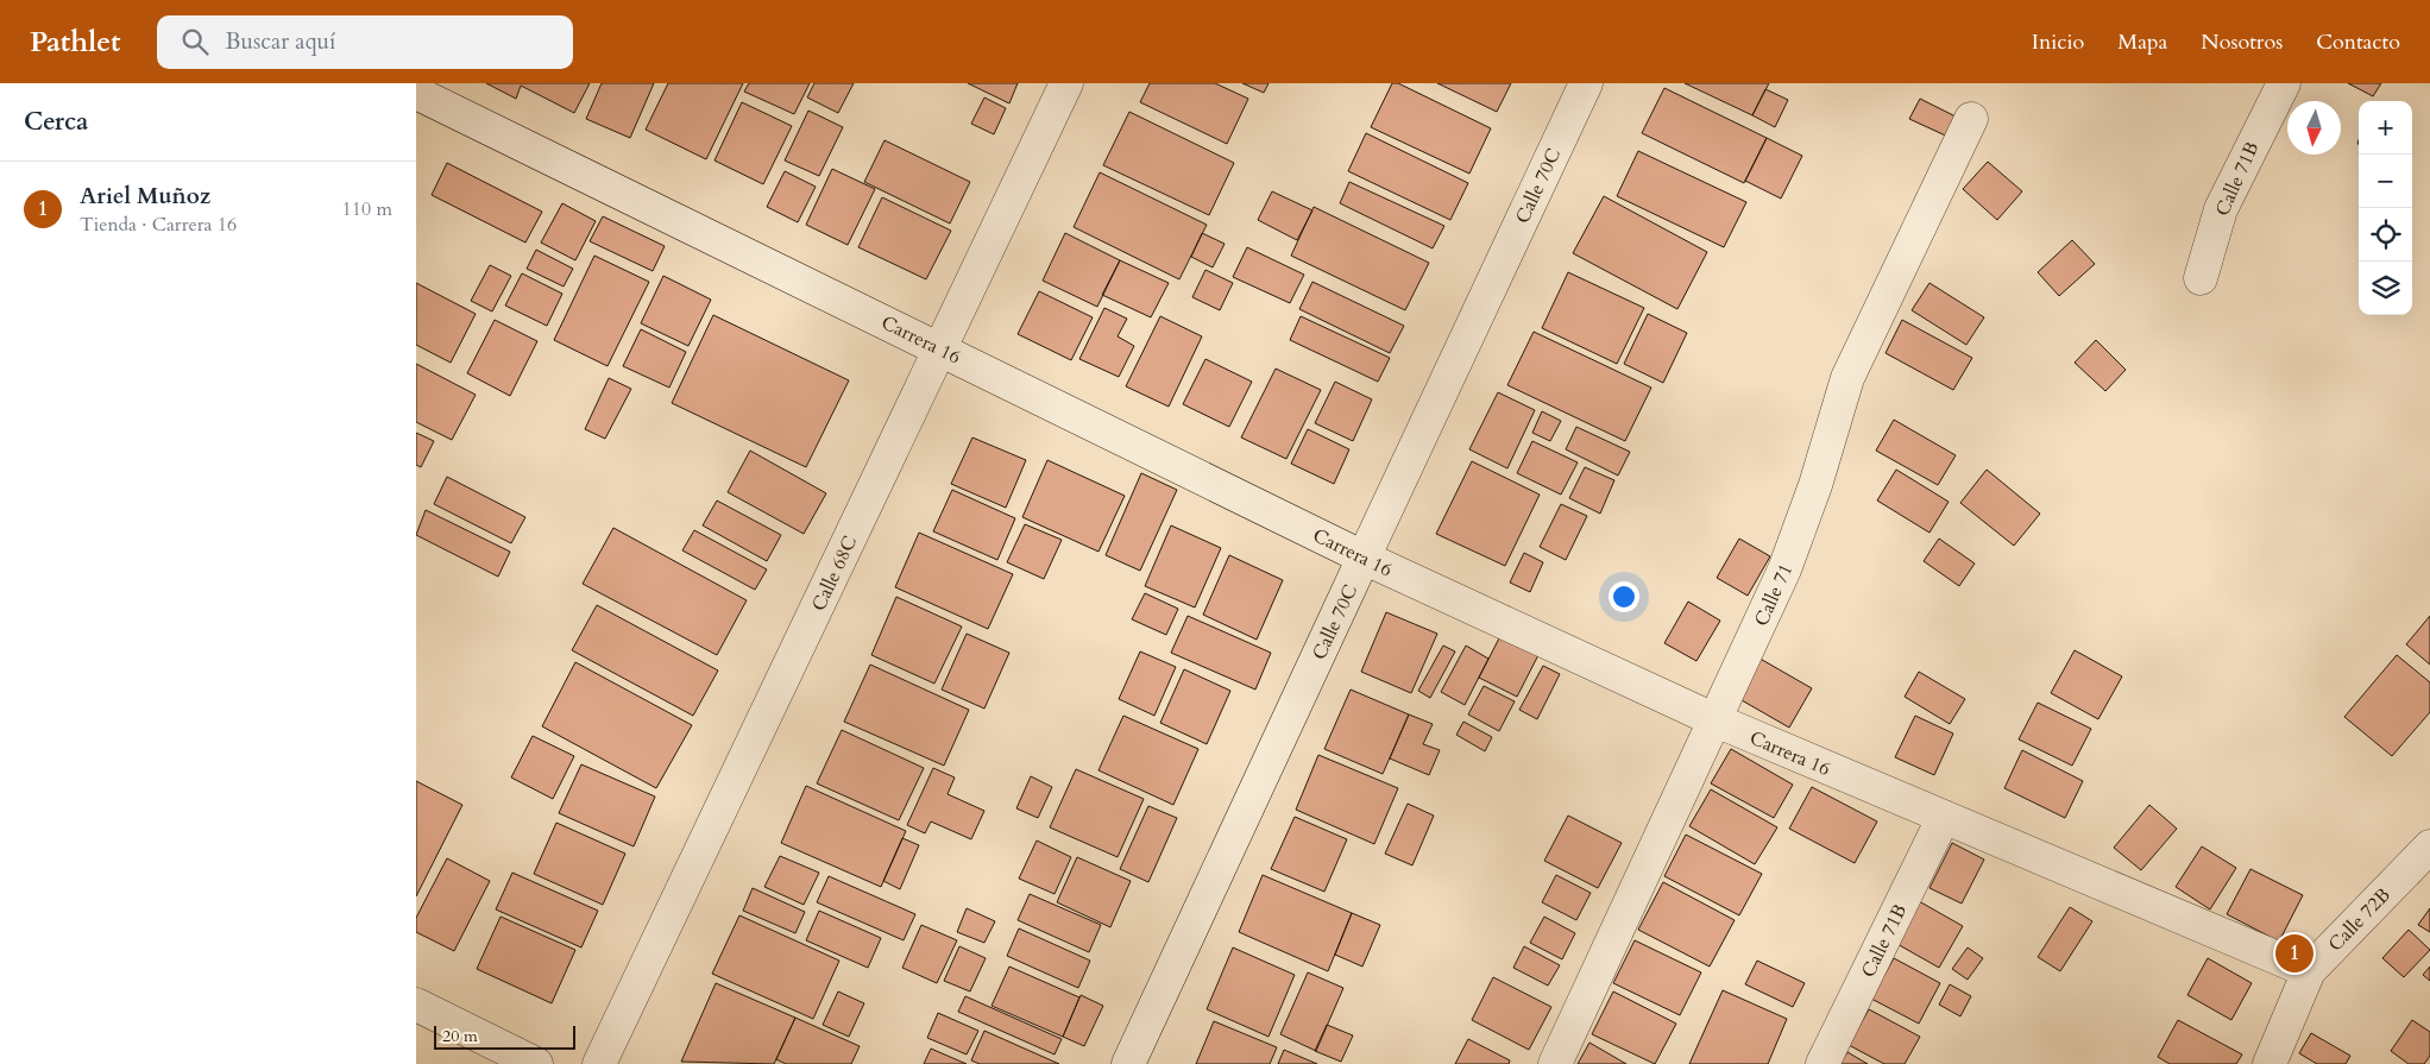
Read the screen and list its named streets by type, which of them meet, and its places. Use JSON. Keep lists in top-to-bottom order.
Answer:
{
  "streets": {
    "street": [
      "Calle 71B",
      "Calle 70C",
      "Carrera 16",
      "Calle 68C",
      "Calle 71",
      "Calle 72B"
    ]
  },
  "crossings": [
    ["Calle 71B", "Carrera 16"],
    ["Calle 70C", "Carrera 16"],
    ["Carrera 16", "Calle 68C"],
    ["Carrera 16", "Calle 71"],
    ["Carrera 16", "Calle 72B"]
  ],
  "scale_bar": "20 m",
  "north": "bottom",
  "page": {
    "header": "Pathlet",
    "search": "Buscar aquí",
    "nav": [
      "Inicio",
      "Mapa",
      "Nosotros",
      "Contacto"
    ],
    "heading": "Cerca",
    "map_buttons": ["+", "−"],
    "list": [
      {
        "mark": "1",
        "name": "Ariel Muñoz",
        "note": "Tienda · Carrera 16",
        "value": "110 m"
      }
    ],
    "pins": "1",
    "scale": "20 m"
  }
}
